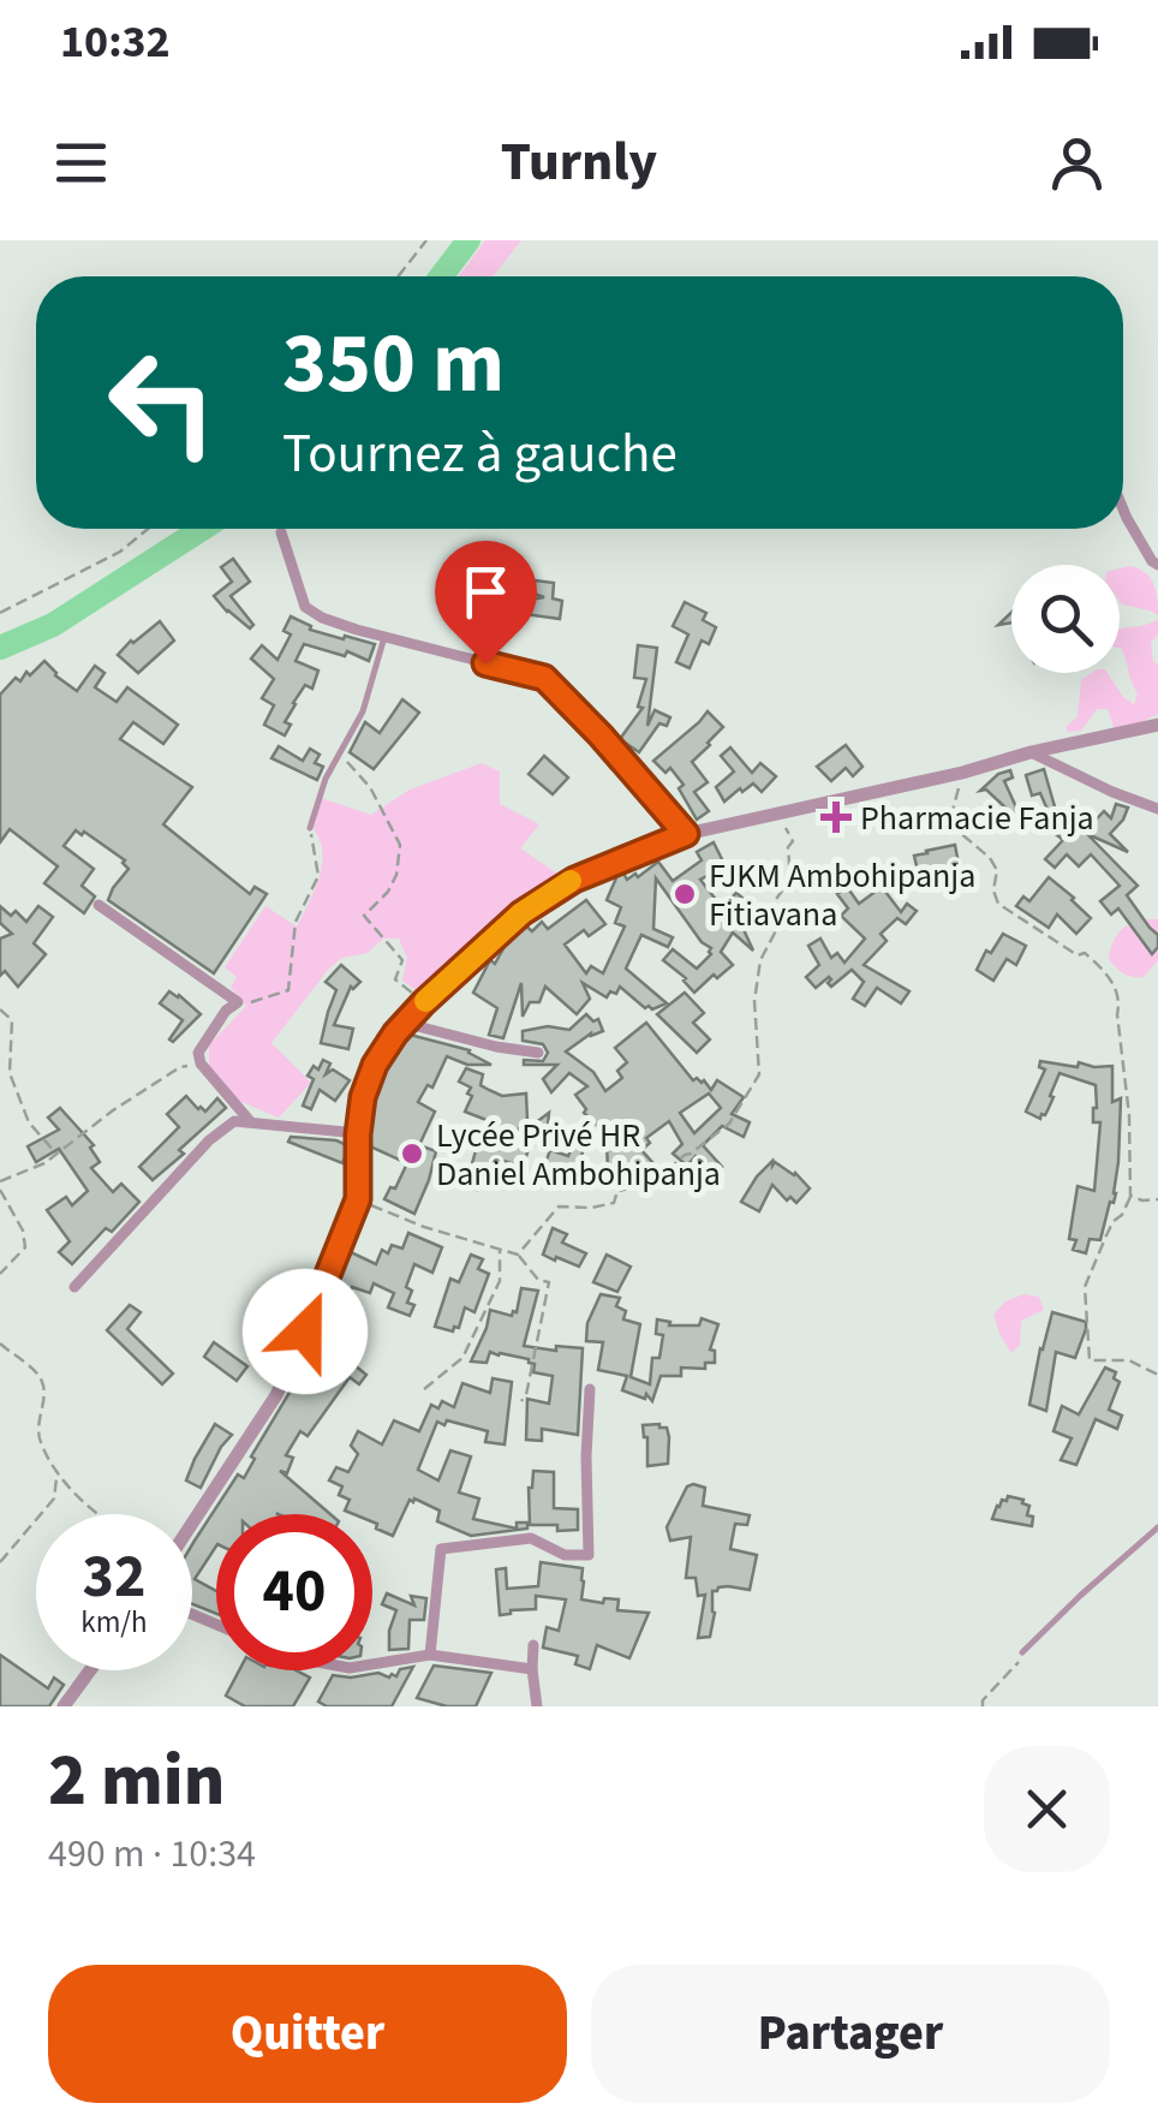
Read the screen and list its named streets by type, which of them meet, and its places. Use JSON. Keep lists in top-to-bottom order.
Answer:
{
  "places": {
    "health": ["Pharmacie Fanja"],
    "other": ["FJKM Ambohipanja Fitiavana", "Lycée Privé HR Daniel Ambohipanja"]
  },
  "page": {
    "status": "10:32",
    "header": "Turnly",
    "turn": ["350 m", "Tournez à gauche"],
    "speed": "32 km/h",
    "limit": "40",
    "heading": ["2 min", "490 m · 10:34"],
    "buttons": ["Quitter", "Partager"]
  }
}
